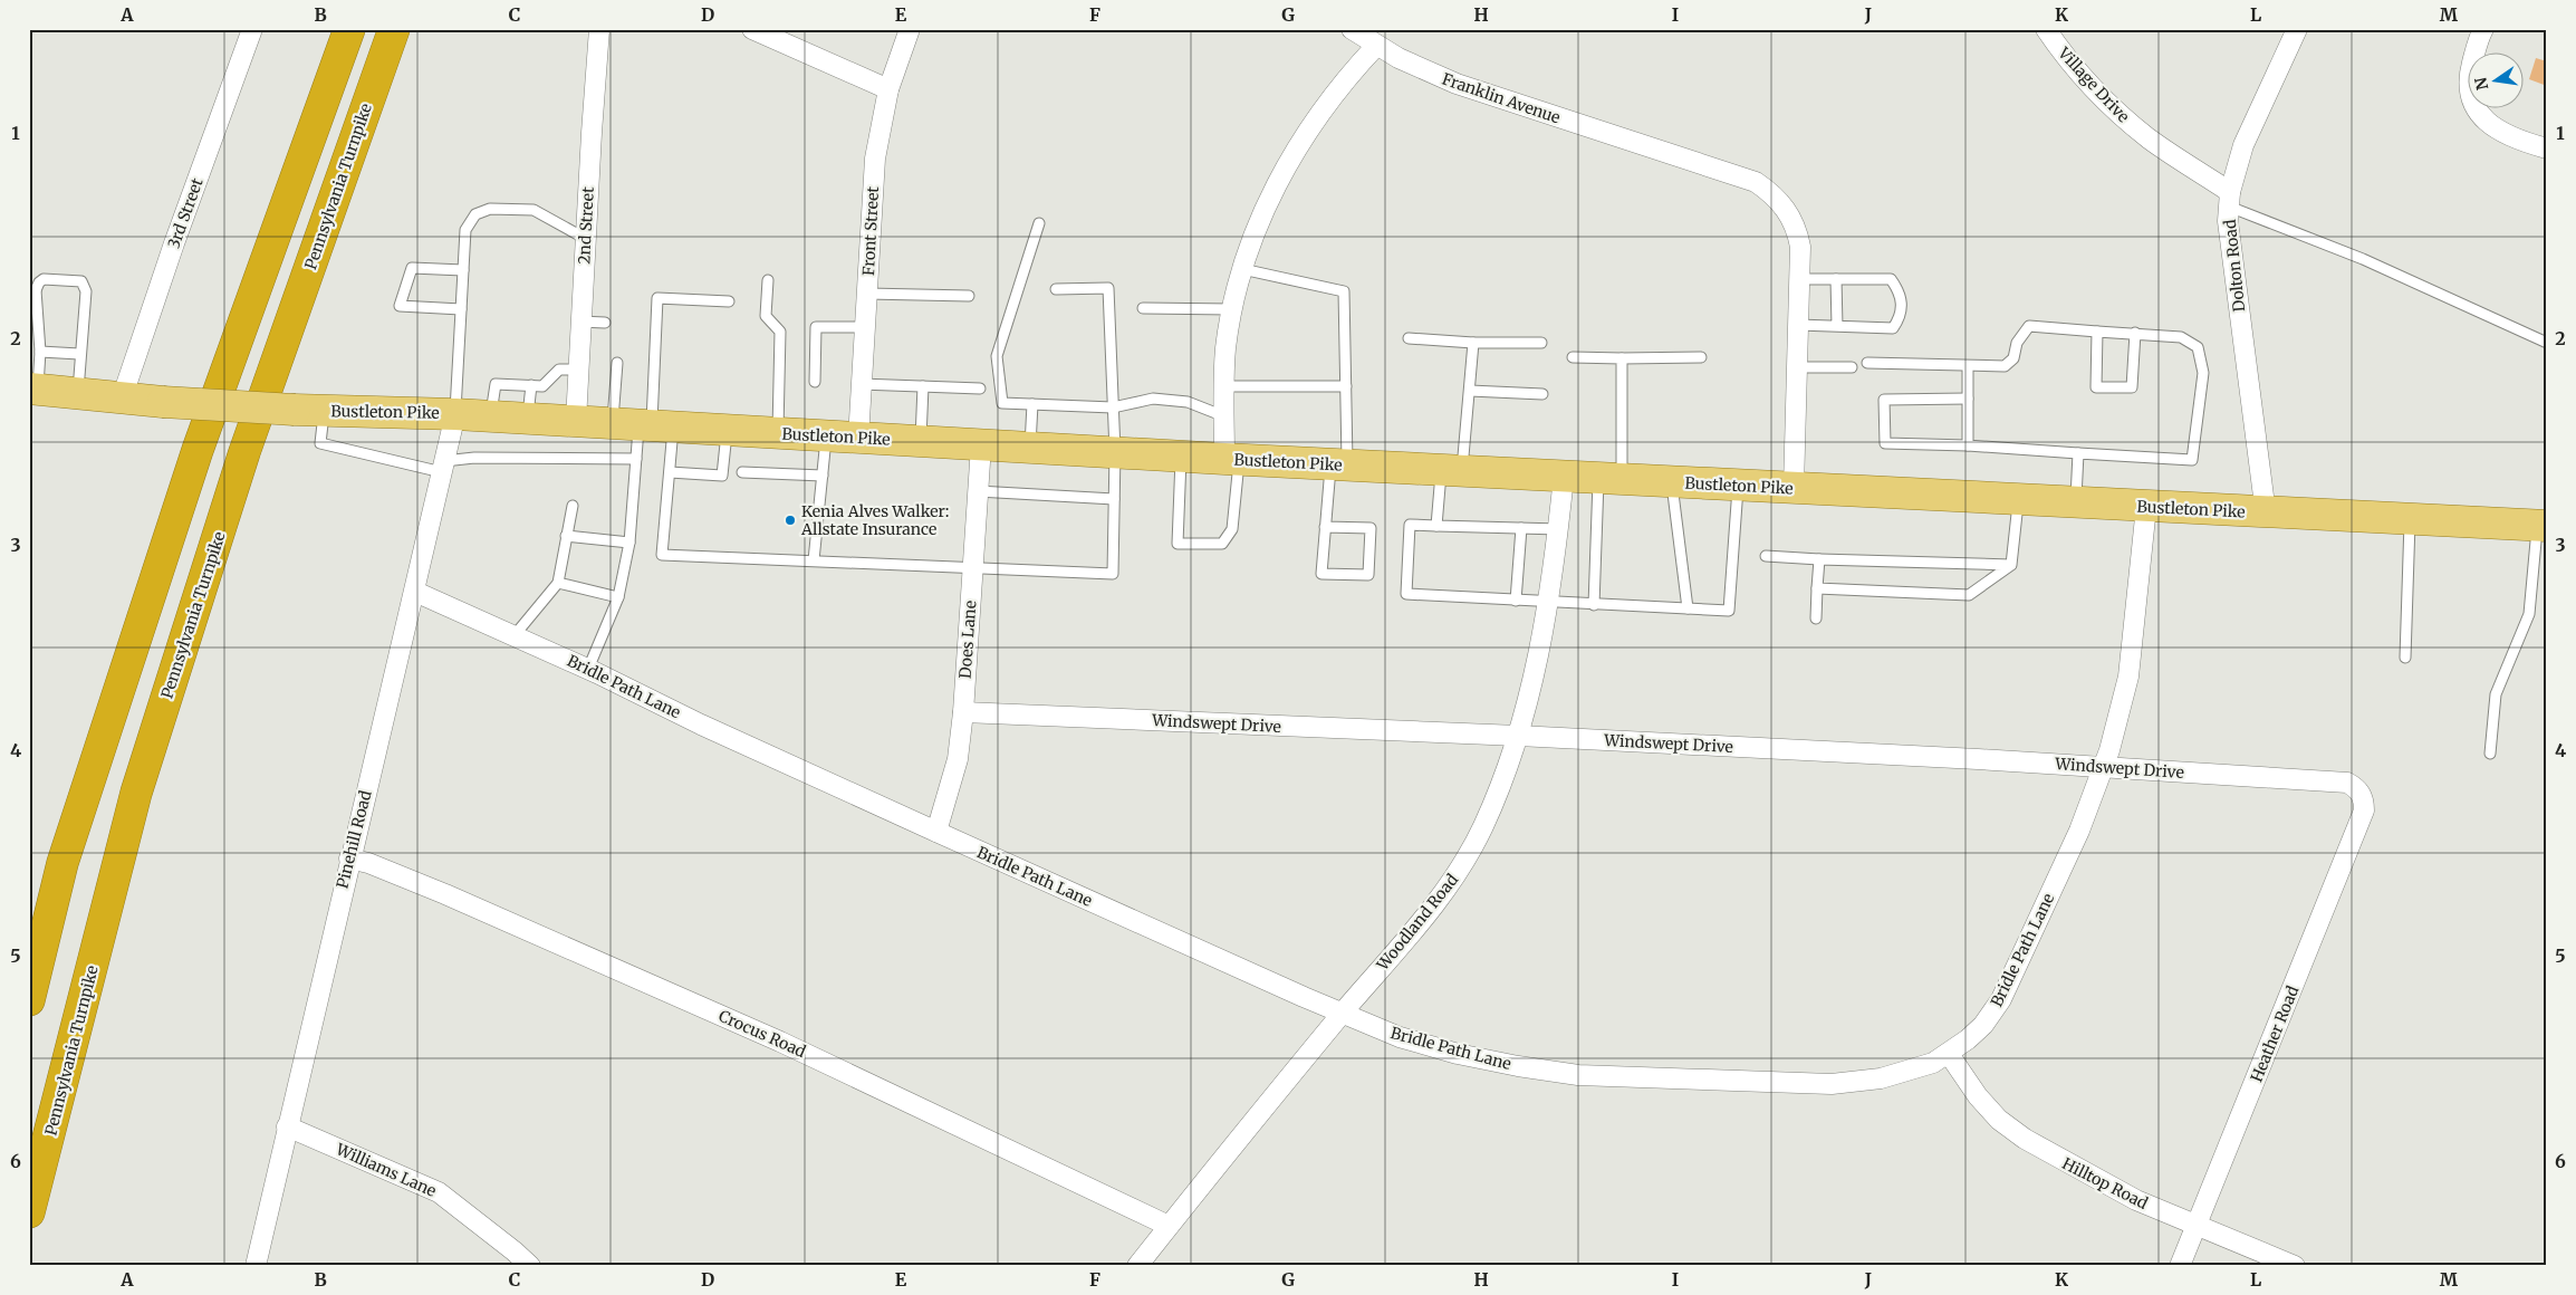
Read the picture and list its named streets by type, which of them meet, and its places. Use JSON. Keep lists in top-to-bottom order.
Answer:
{
  "streets": {
    "highway": ["Pennsylvania Turnpike"],
    "main road": ["Bustleton Pike"],
    "street": [
      "Village Drive",
      "Franklin Avenue",
      "3rd Street",
      "2nd Street",
      "Front Street",
      "Dolton Road",
      "Does Lane",
      "Bridle Path Lane",
      "Windswept Drive",
      "Pinehill Road",
      "Woodland Road",
      "Crocus Road",
      "Heather Road",
      "Williams Lane",
      "Hilltop Road"
    ]
  },
  "crossings": [
    ["Village Drive", "Dolton Road"],
    ["Franklin Avenue", "Bustleton Pike"],
    ["3rd Street", "Bustleton Pike"],
    ["2nd Street", "Bustleton Pike"],
    ["Front Street", "Bustleton Pike"],
    ["Dolton Road", "Bustleton Pike"],
    ["Bustleton Pike", "Does Lane"],
    ["Bustleton Pike", "Bridle Path Lane"],
    ["Bustleton Pike", "Pinehill Road"],
    ["Bustleton Pike", "Woodland Road"],
    ["Does Lane", "Bridle Path Lane"],
    ["Does Lane", "Windswept Drive"],
    ["Bridle Path Lane", "Windswept Drive"],
    ["Bridle Path Lane", "Pinehill Road"],
    ["Bridle Path Lane", "Woodland Road"],
    ["Bridle Path Lane", "Hilltop Road"],
    ["Windswept Drive", "Woodland Road"],
    ["Windswept Drive", "Heather Road"],
    ["Pinehill Road", "Crocus Road"],
    ["Pinehill Road", "Williams Lane"],
    ["Woodland Road", "Crocus Road"],
    ["Heather Road", "Hilltop Road"]
  ],
  "places": ["Kenia Alves Walker: Allstate Insurance"],
  "north": "left",
  "grid": {
    "columns": [
      "A",
      "B",
      "C",
      "D",
      "E",
      "F",
      "G",
      "H",
      "I",
      "J",
      "K",
      "L",
      "M"
    ],
    "rows": [
      "1",
      "2",
      "3",
      "4",
      "5",
      "6"
    ]
  }
}
